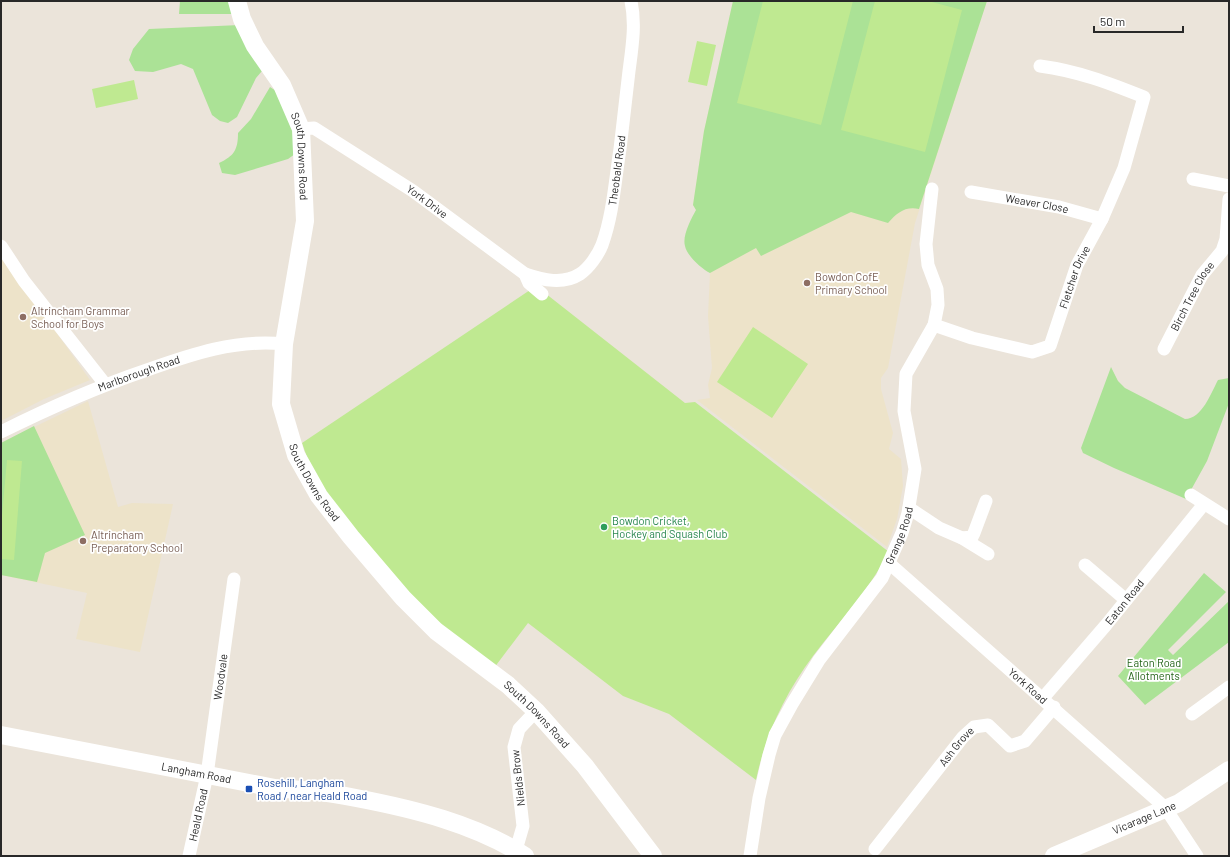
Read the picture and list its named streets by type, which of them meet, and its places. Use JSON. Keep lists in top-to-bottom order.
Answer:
{
  "streets": {
    "main road": ["South Downs Road", "Langham Road", "Vicarage Lane"],
    "street": [
      "Theobald Road",
      "York Drive",
      "Weaver Close",
      "Fletcher Drive",
      "Birch Tree Close",
      "Marlborough Road",
      "Grange Road",
      "Eaton Road",
      "Woodvale",
      "York Road",
      "Ash Grove",
      "Nields Brow",
      "Heald Road"
    ]
  },
  "crossings": [
    ["South Downs Road", "York Drive"],
    ["South Downs Road", "Marlborough Road"],
    ["South Downs Road", "Nields Brow"],
    ["Theobald Road", "York Drive"],
    ["Weaver Close", "Fletcher Drive"],
    ["Fletcher Drive", "Grange Road"],
    ["Grange Road", "York Road"],
    ["Eaton Road", "York Road"],
    ["Woodvale", "Langham Road"],
    ["Woodvale", "Heald Road"],
    ["York Road", "Ash Grove"],
    ["York Road", "Vicarage Lane"],
    ["Langham Road", "Nields Brow"],
    ["Langham Road", "Heald Road"]
  ],
  "parks": ["Eaton Road Allotments"],
  "places": {
    "other": [
      "Bowdon CofE Primary School",
      "Altrincham Grammar School for Boys",
      "Bowdon Cricket, Hockey and Squash Club",
      "Altrincham Preparatory School"
    ],
    "transit": ["Rosehill, Langham Road / near Heald Road"]
  },
  "scale_bar": "50 m"
}
